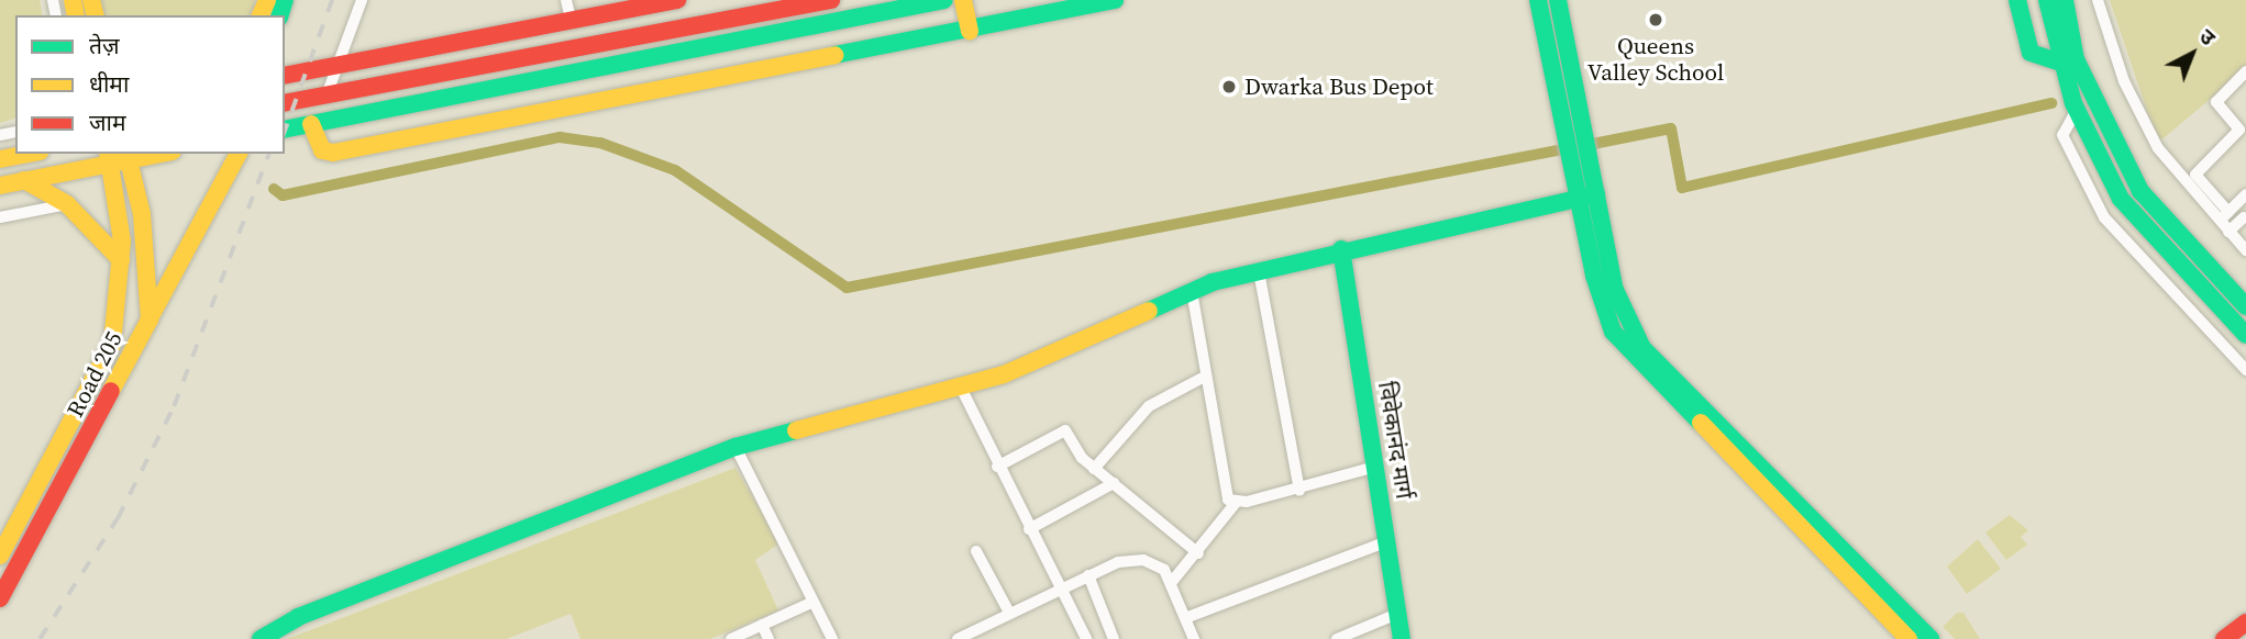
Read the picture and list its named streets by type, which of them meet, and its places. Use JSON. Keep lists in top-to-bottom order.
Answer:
{
  "streets": {
    "main road": ["Road 205", "विवेकानंद मार्ग"]
  },
  "places": ["Queens Valley School", "Dwarka Bus Depot"],
  "legend": ["तेज़", "धीमा", "जाम"],
  "north": "top right"
}
